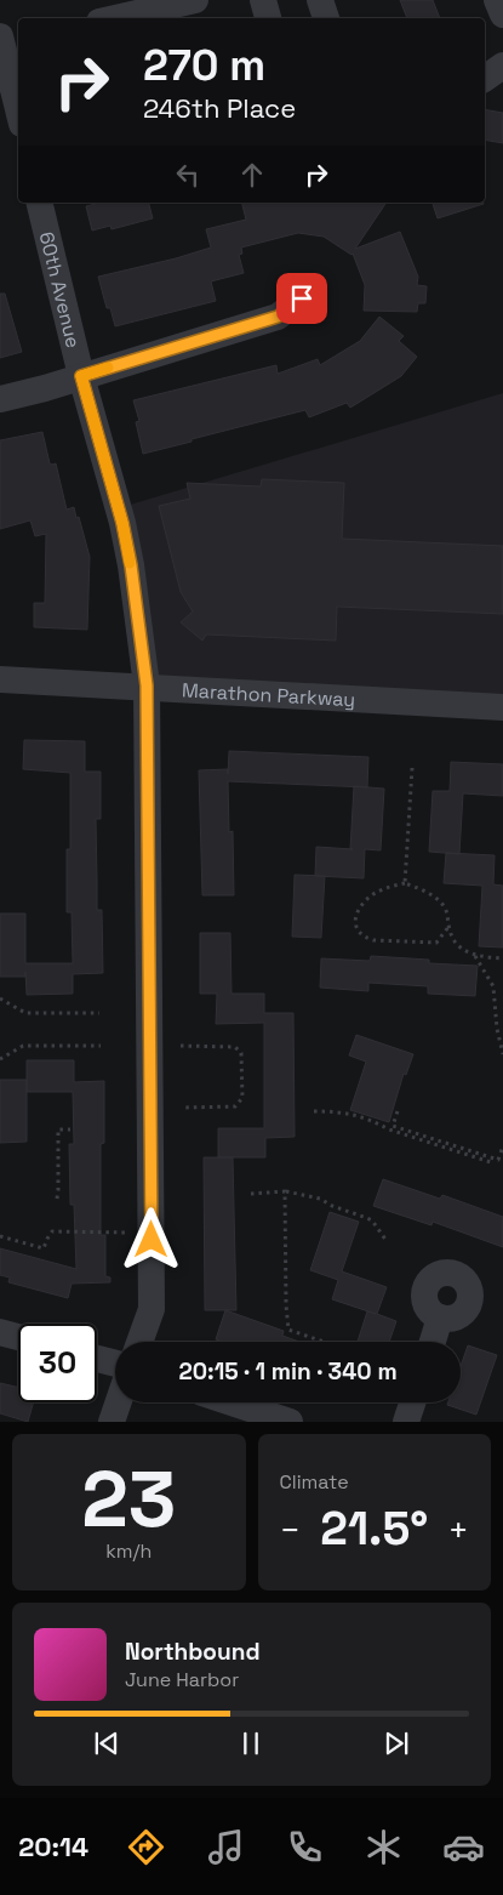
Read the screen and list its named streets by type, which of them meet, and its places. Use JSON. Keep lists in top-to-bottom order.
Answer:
{
  "streets": {
    "street": ["60th Avenue", "Marathon Parkway"]
  },
  "crossings": [
    ["60th Avenue", "Marathon Parkway"]
  ],
  "page": {
    "turn": ["270 m", "246th Place"],
    "limit": "30",
    "trip": "20:15 · 1 min · 340 m",
    "tile": [
      ["23", "km/h"],
      "Climate"
    ],
    "heat": ["−", "21.5°", "+"],
    "song": ["Northbound", "June Harbor"],
    "tabs": "20:14"
  }
}
